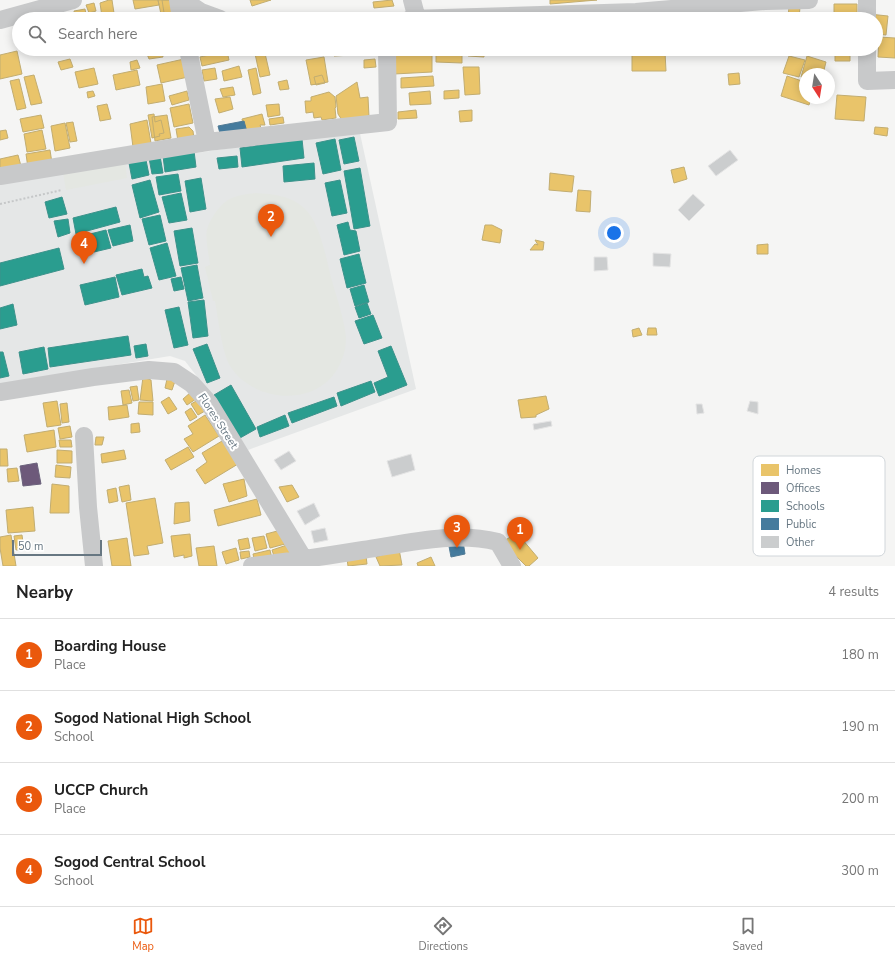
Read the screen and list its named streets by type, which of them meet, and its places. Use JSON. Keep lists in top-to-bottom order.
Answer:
{
  "streets": {
    "street": ["Flores Street"]
  },
  "legend": [
    "Homes",
    "Offices",
    "Schools",
    "Public",
    "Other"
  ],
  "scale_bar": "50 m",
  "north": "bottom",
  "page": {
    "search": "Search here",
    "pins": [
      "2",
      "4",
      "3",
      "1"
    ],
    "scale": "50 m",
    "heading": ["Nearby", "4 results"],
    "list": [
      {
        "mark": "1",
        "name": "Boarding House",
        "note": "Place",
        "value": "180 m"
      },
      {
        "mark": "2",
        "name": "Sogod National High School",
        "note": "School",
        "value": "190 m"
      },
      {
        "mark": "3",
        "name": "UCCP Church",
        "note": "Place",
        "value": "200 m"
      },
      {
        "mark": "4",
        "name": "Sogod Central School",
        "note": "School",
        "value": "300 m"
      }
    ],
    "nav": ["Map", "Directions", "Saved"]
  }
}
